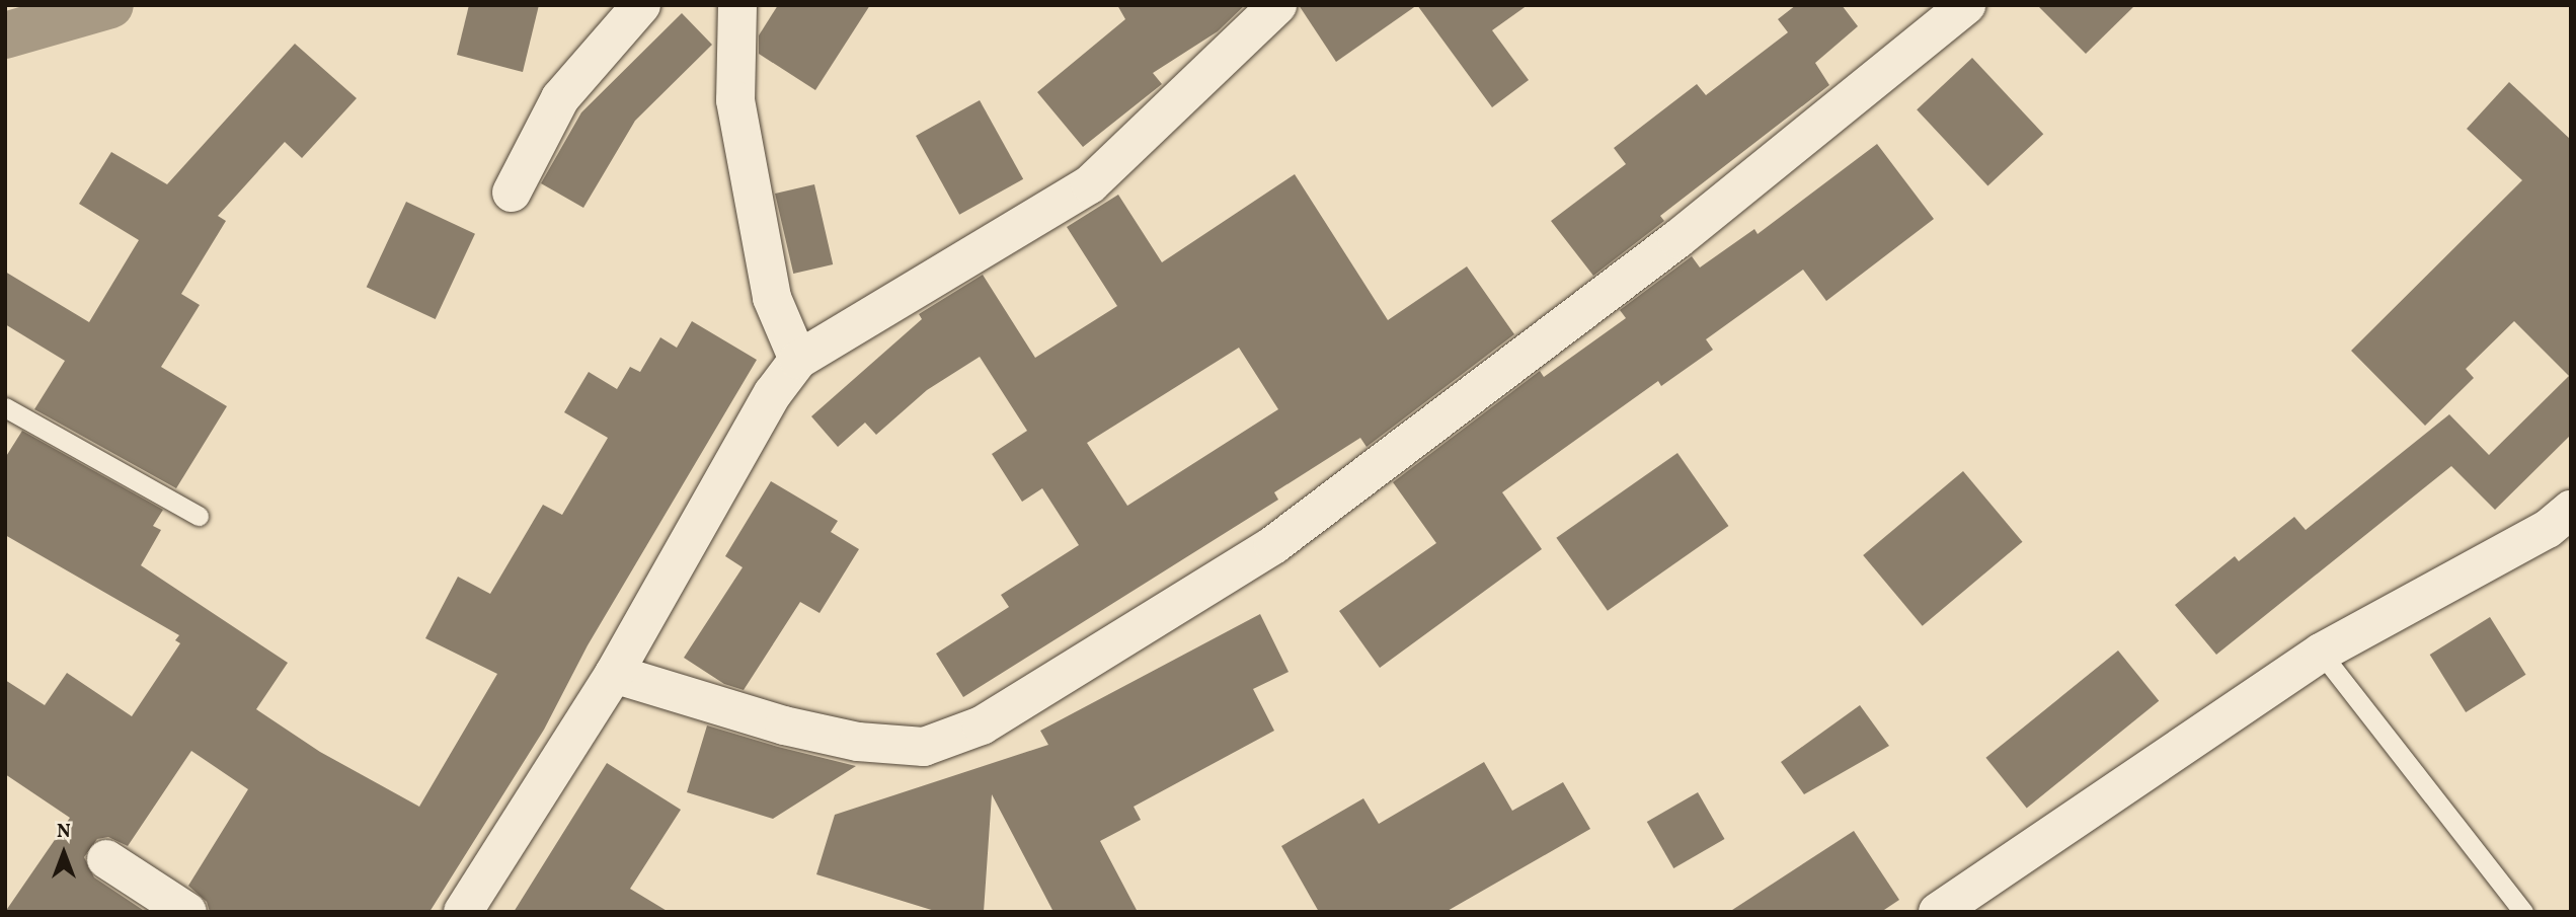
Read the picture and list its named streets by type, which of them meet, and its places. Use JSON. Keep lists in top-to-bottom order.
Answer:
{
  "north": "top"
}
